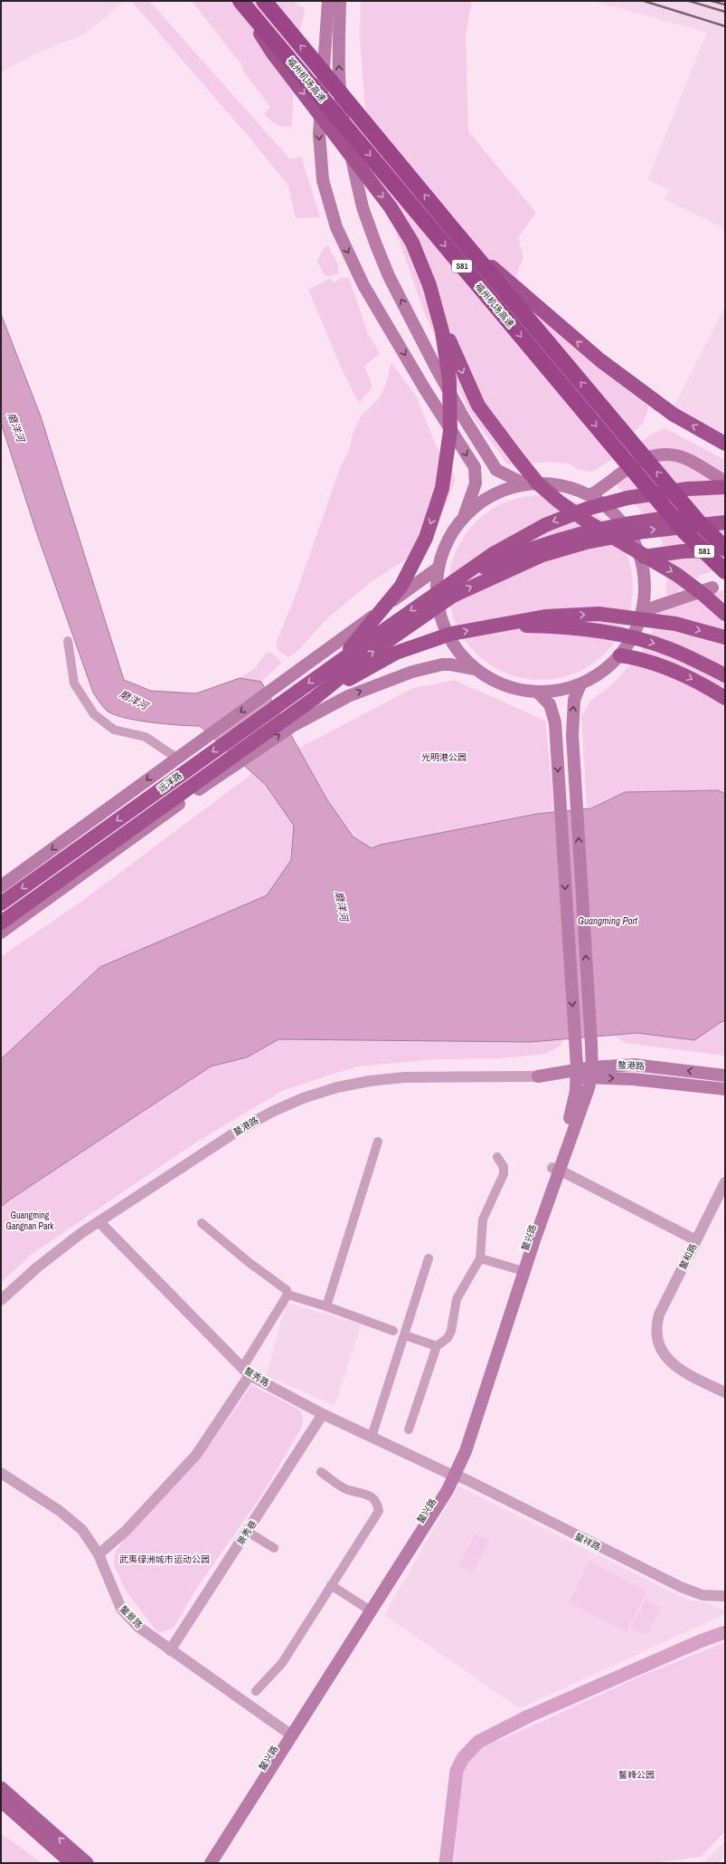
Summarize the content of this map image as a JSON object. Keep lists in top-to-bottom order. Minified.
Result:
{"streets":{"highway":["福州机场高速","S81","远洋路"],"main road":["鳌港路","鳌兴路"],"street":["鳌和路","鳌秀路","景秀巷","鳌祥路","鳌景路"]},"crossings":[["鳌港路","鳌秀路"],["鳌兴路","鳌和路"],["鳌兴路","鳌秀路"],["鳌兴路","鳌祥路"],["鳌兴路","鳌景路"],["鳌秀路","景秀巷"],["鳌秀路","鳌祥路"],["景秀巷","鳌景路"]],"water":["磨洋河","Guangming Port"],"parks":["光明港公园","Guangming Gangnan Park","武夷绿洲城市运动公园","鳌峰公园"]}
